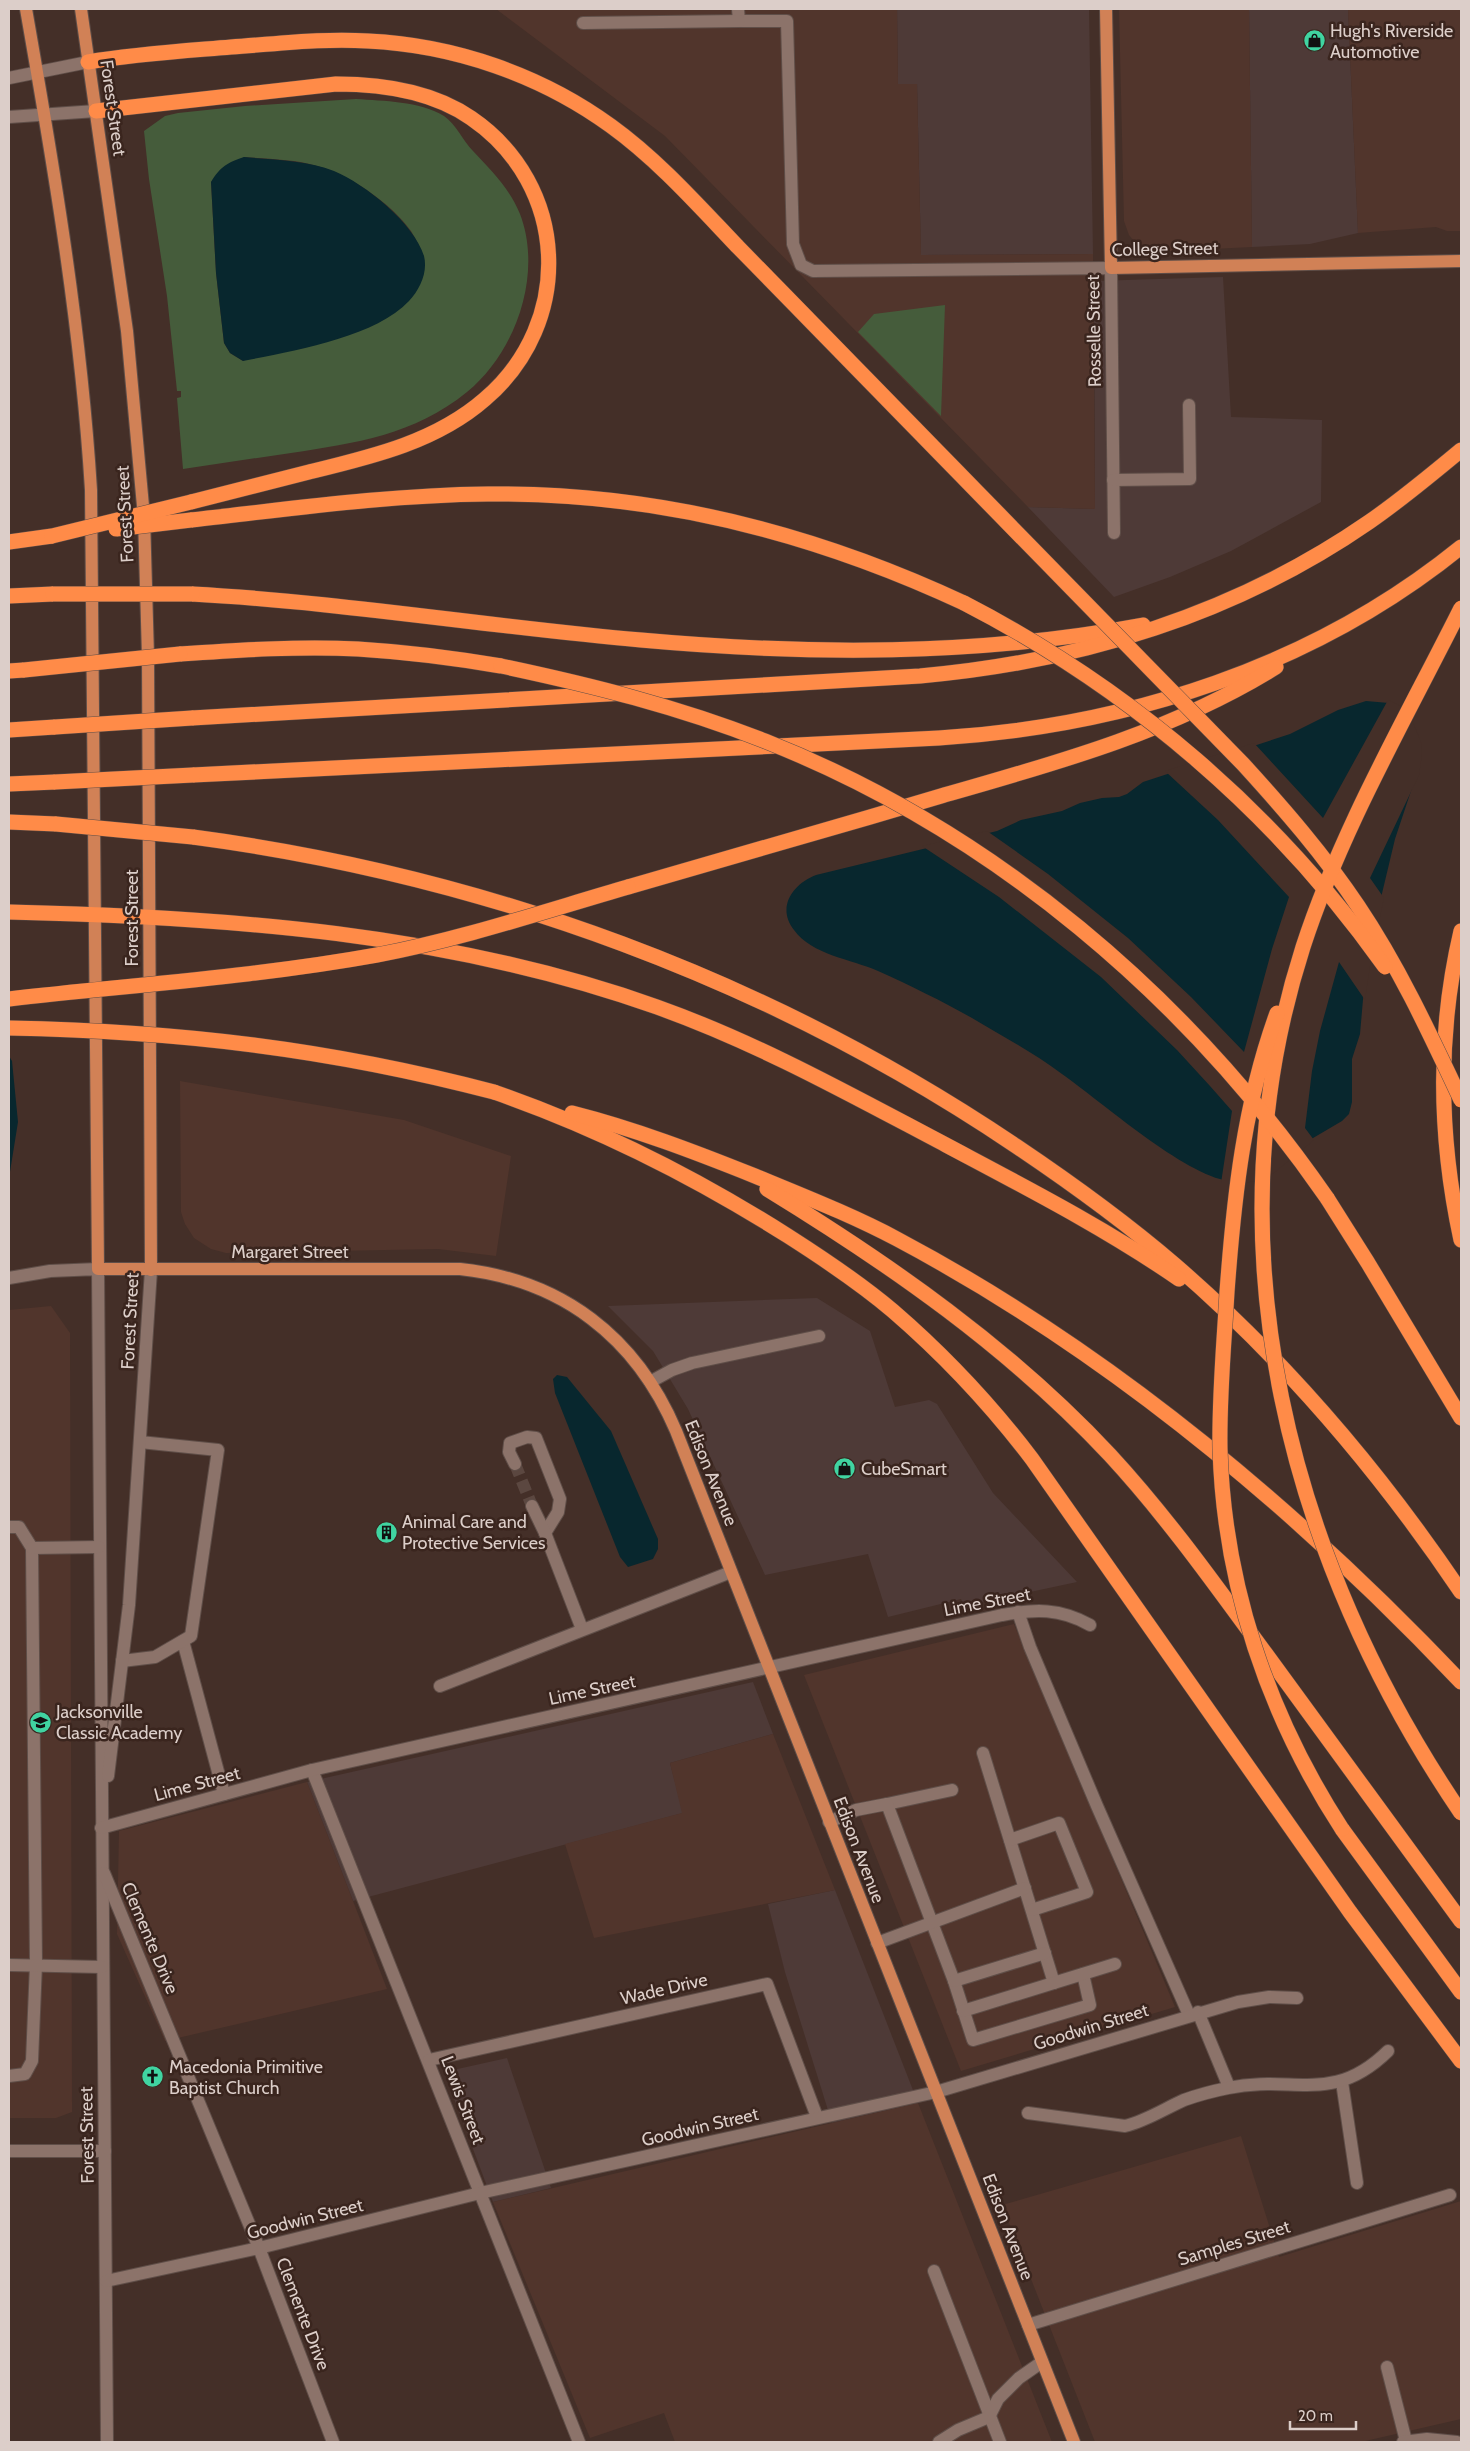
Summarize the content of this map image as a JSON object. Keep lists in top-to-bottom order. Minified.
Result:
{"streets":{"main road":["Forest Street","College Street","Rosselle Street","Margaret Street","Edison Avenue"],"street":["Lime Street","Clemente Drive","Wade Drive","Goodwin Street","Lewis Street","Samples Street"]},"crossings":[["Forest Street","Margaret Street"],["Forest Street","Lime Street"],["Forest Street","Clemente Drive"],["Forest Street","Goodwin Street"],["College Street","Rosselle Street"],["Margaret Street","Edison Avenue"],["Edison Avenue","Lime Street"],["Edison Avenue","Goodwin Street"],["Edison Avenue","Samples Street"],["Lime Street","Lewis Street"],["Clemente Drive","Goodwin Street"],["Wade Drive","Goodwin Street"],["Wade Drive","Lewis Street"],["Goodwin Street","Lewis Street"]],"places":{"shop":["Hugh's Riverside Automotive","CubeSmart"],"building":["Animal Care and Protective Services"],"school or university":["Jacksonville Classic Academy"],"church":["Macedonia Primitive Baptist Church"]},"scale_bar":"20 m"}
